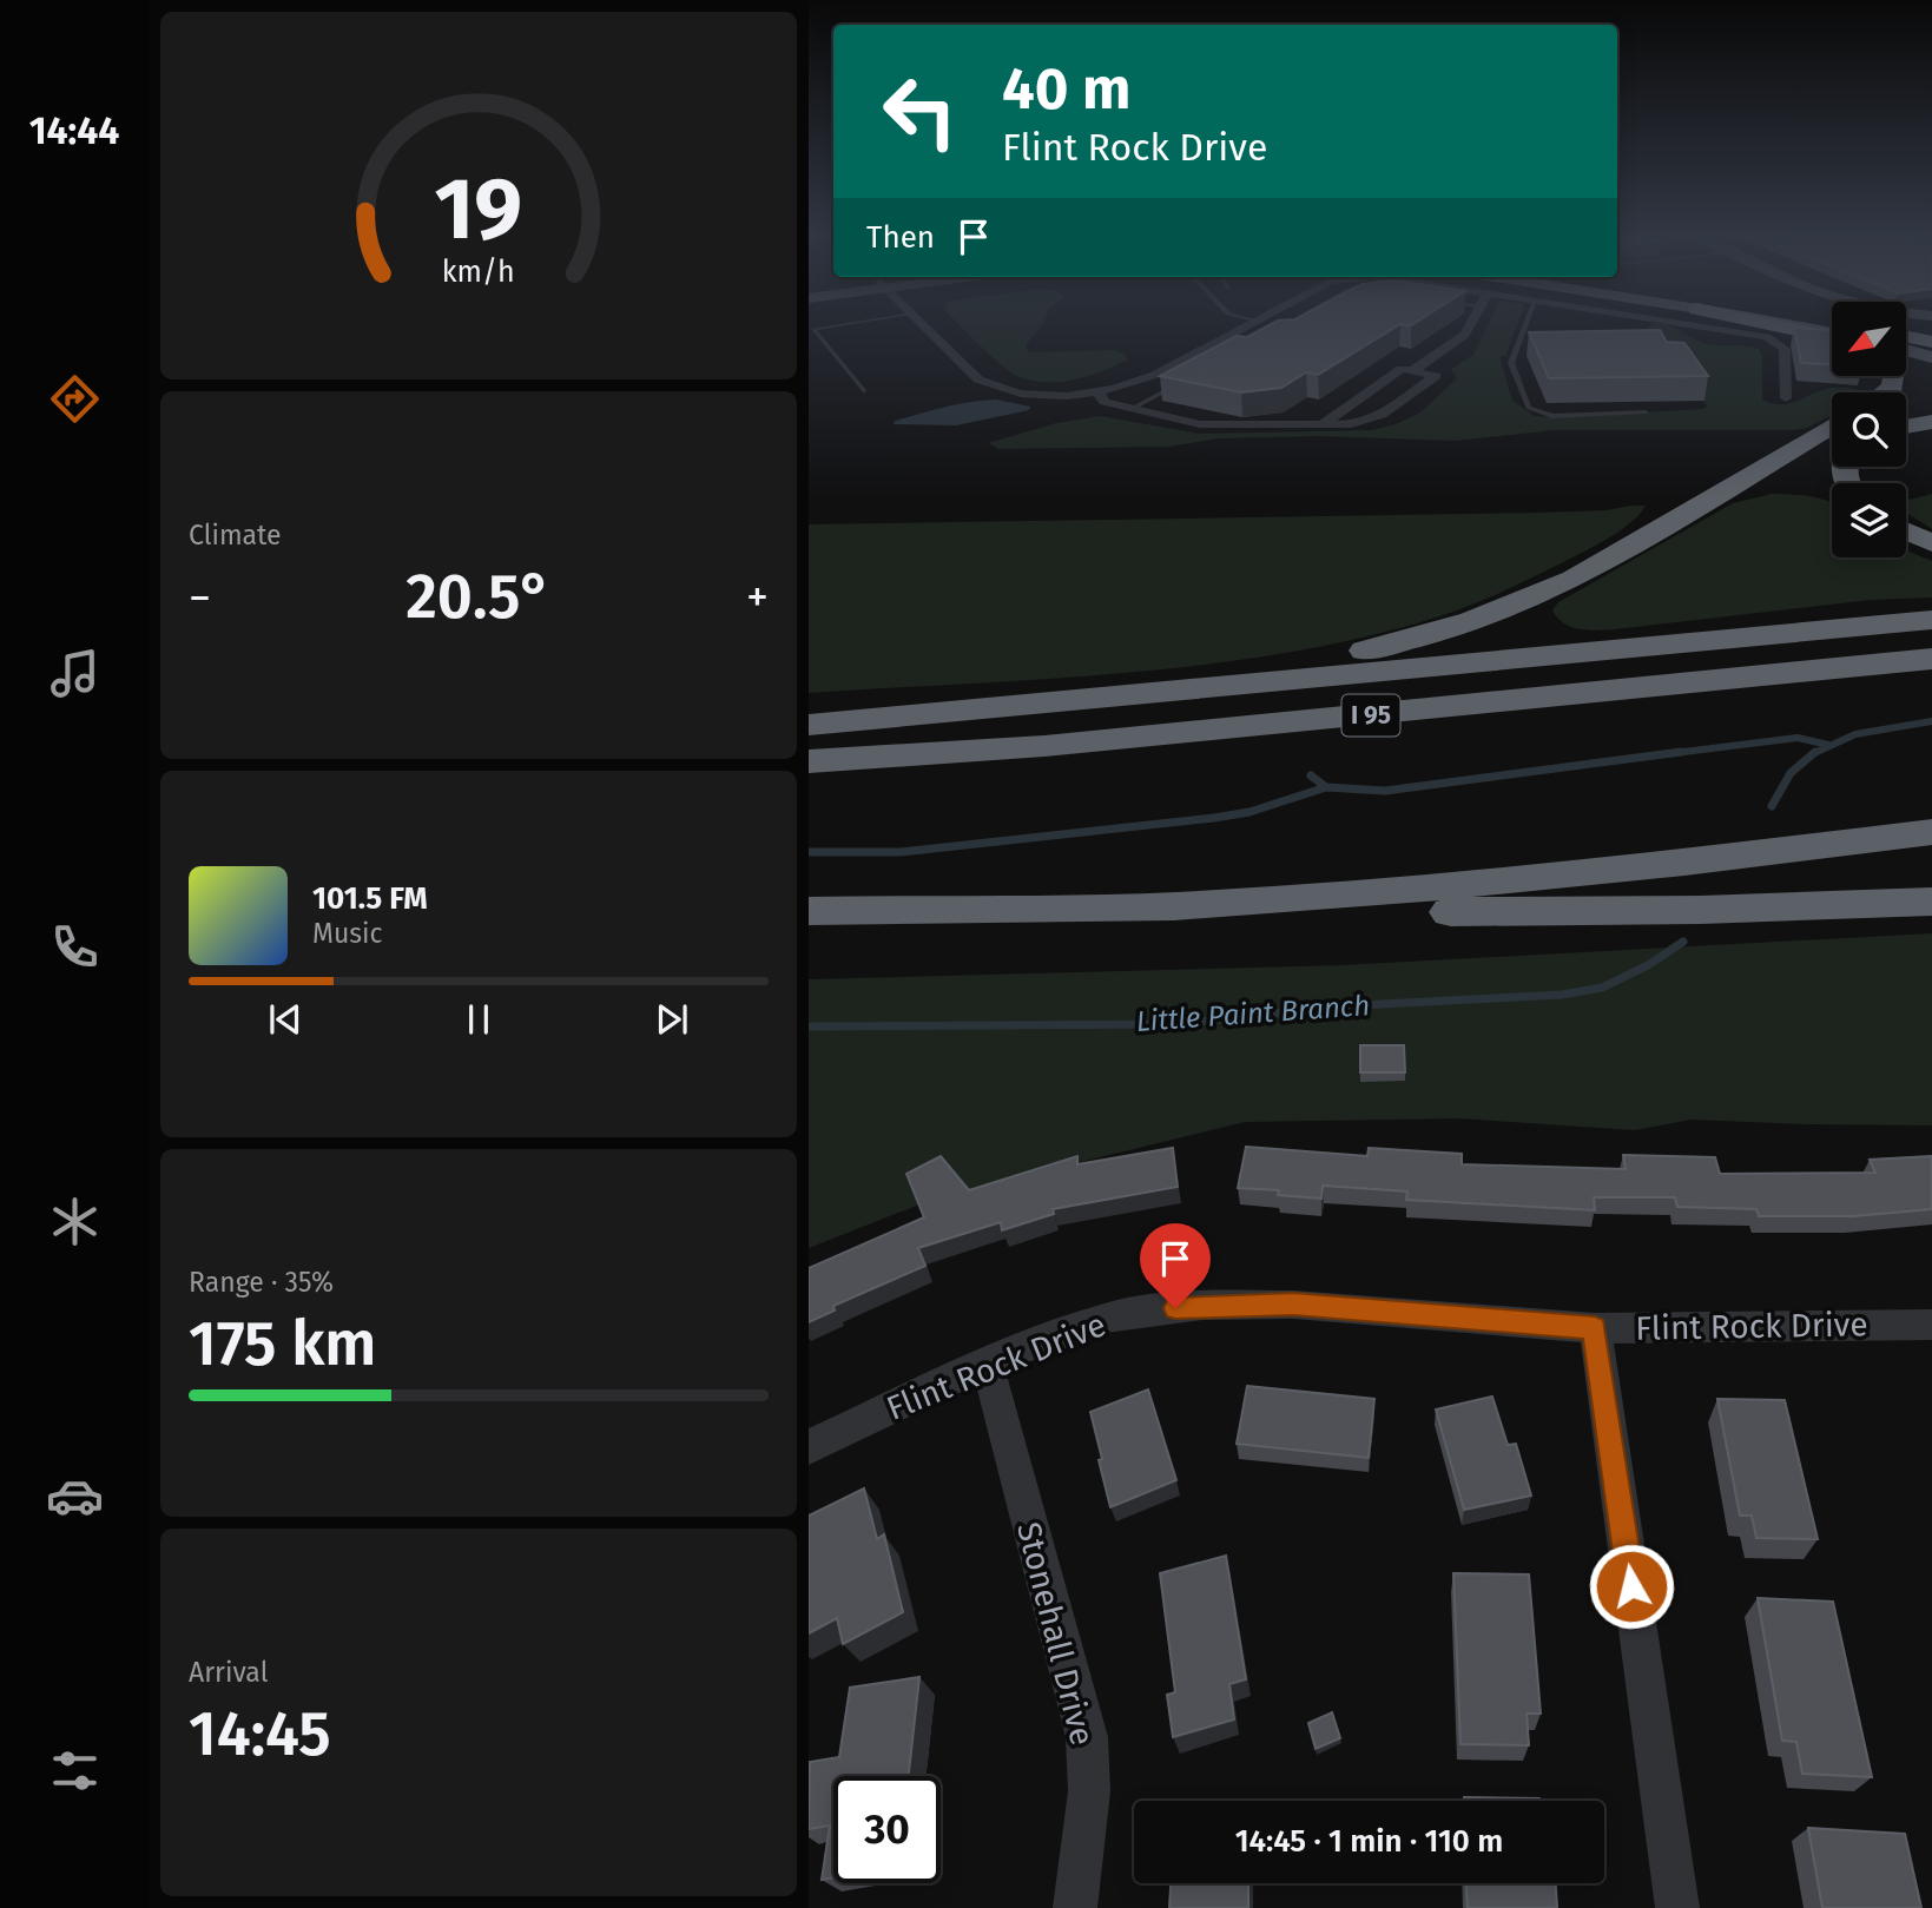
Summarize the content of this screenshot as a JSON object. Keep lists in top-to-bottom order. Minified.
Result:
{"streets":{"highway":["I 95"],"street":["Flint Rock Drive","Stonehall Drive"]},"crossings":[["Flint Rock Drive","Stonehall Drive"]],"water":["Little Paint Branch"],"north":"bottom left","page":{"tabs":"14:44","turn":["40 m","Flint Rock Drive"],"then":"Then","tile":["Climate",["Range · 35%","175 km"],["Arrival","14:45"]],"heat":["−","20.5°","+"],"song":["101.5 FM","Music"],"limit":"30","trip":"14:45 · 1 min · 110 m","gauge":["19","km/h"]}}
